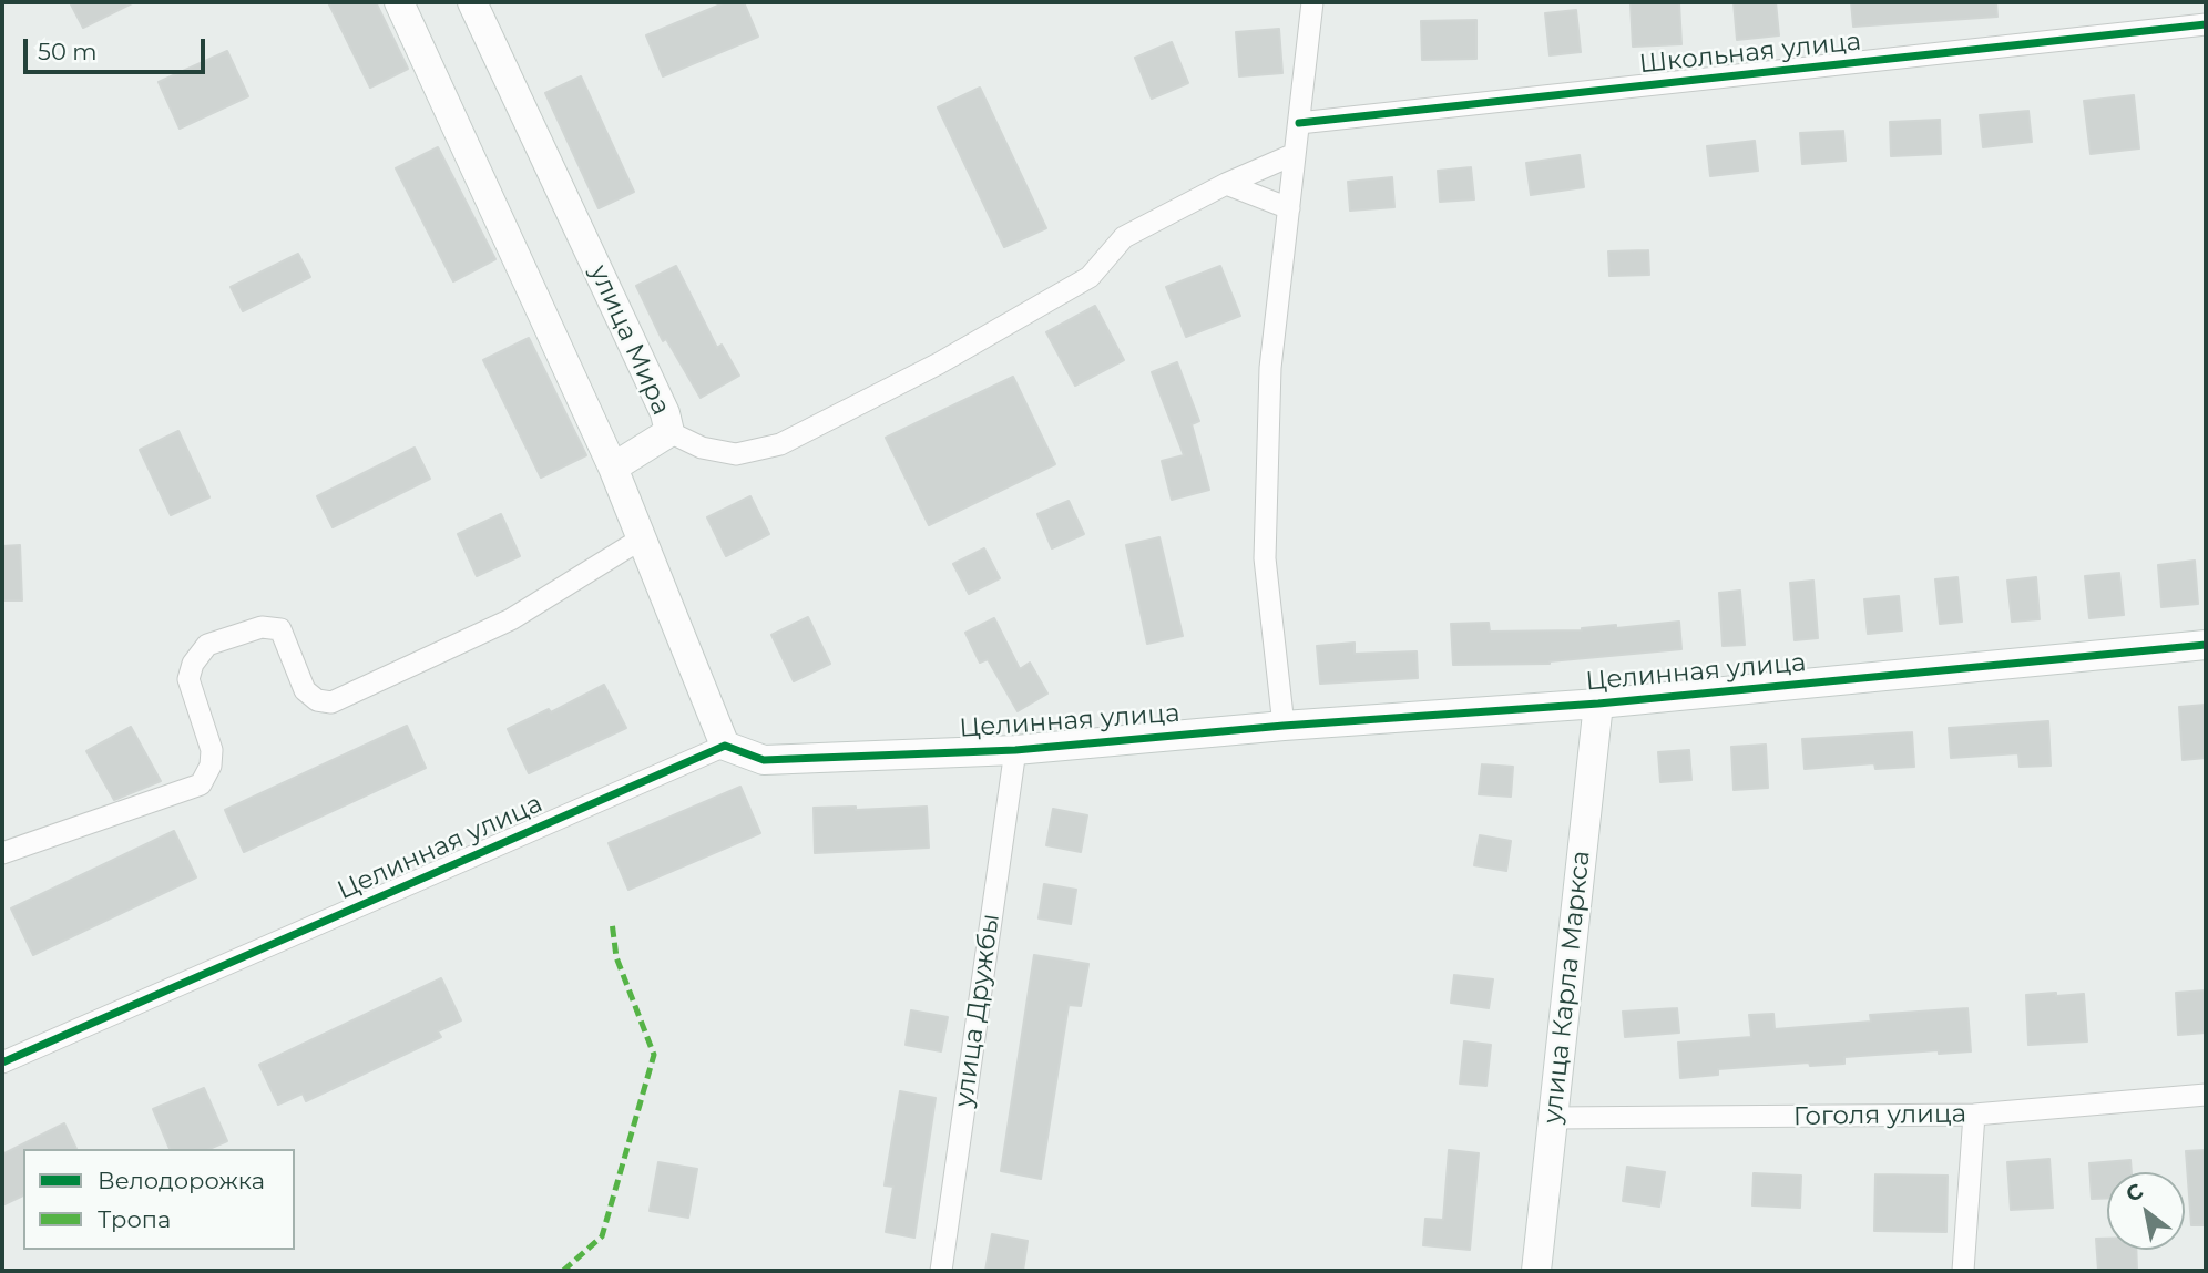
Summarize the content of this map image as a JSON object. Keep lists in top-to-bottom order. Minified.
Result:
{"streets":{"street":["Школьная улица","улица Мира","Целинная улица","улица Карла Маркса","улица Дружбы","Гоголя улица"]},"crossings":[["Целинная улица","улица Карла Маркса"],["Целинная улица","улица Дружбы"],["улица Карла Маркса","Гоголя улица"]],"legend":["Велодорожка","Тропа"],"scale_bar":"50 m","north":"top left"}
